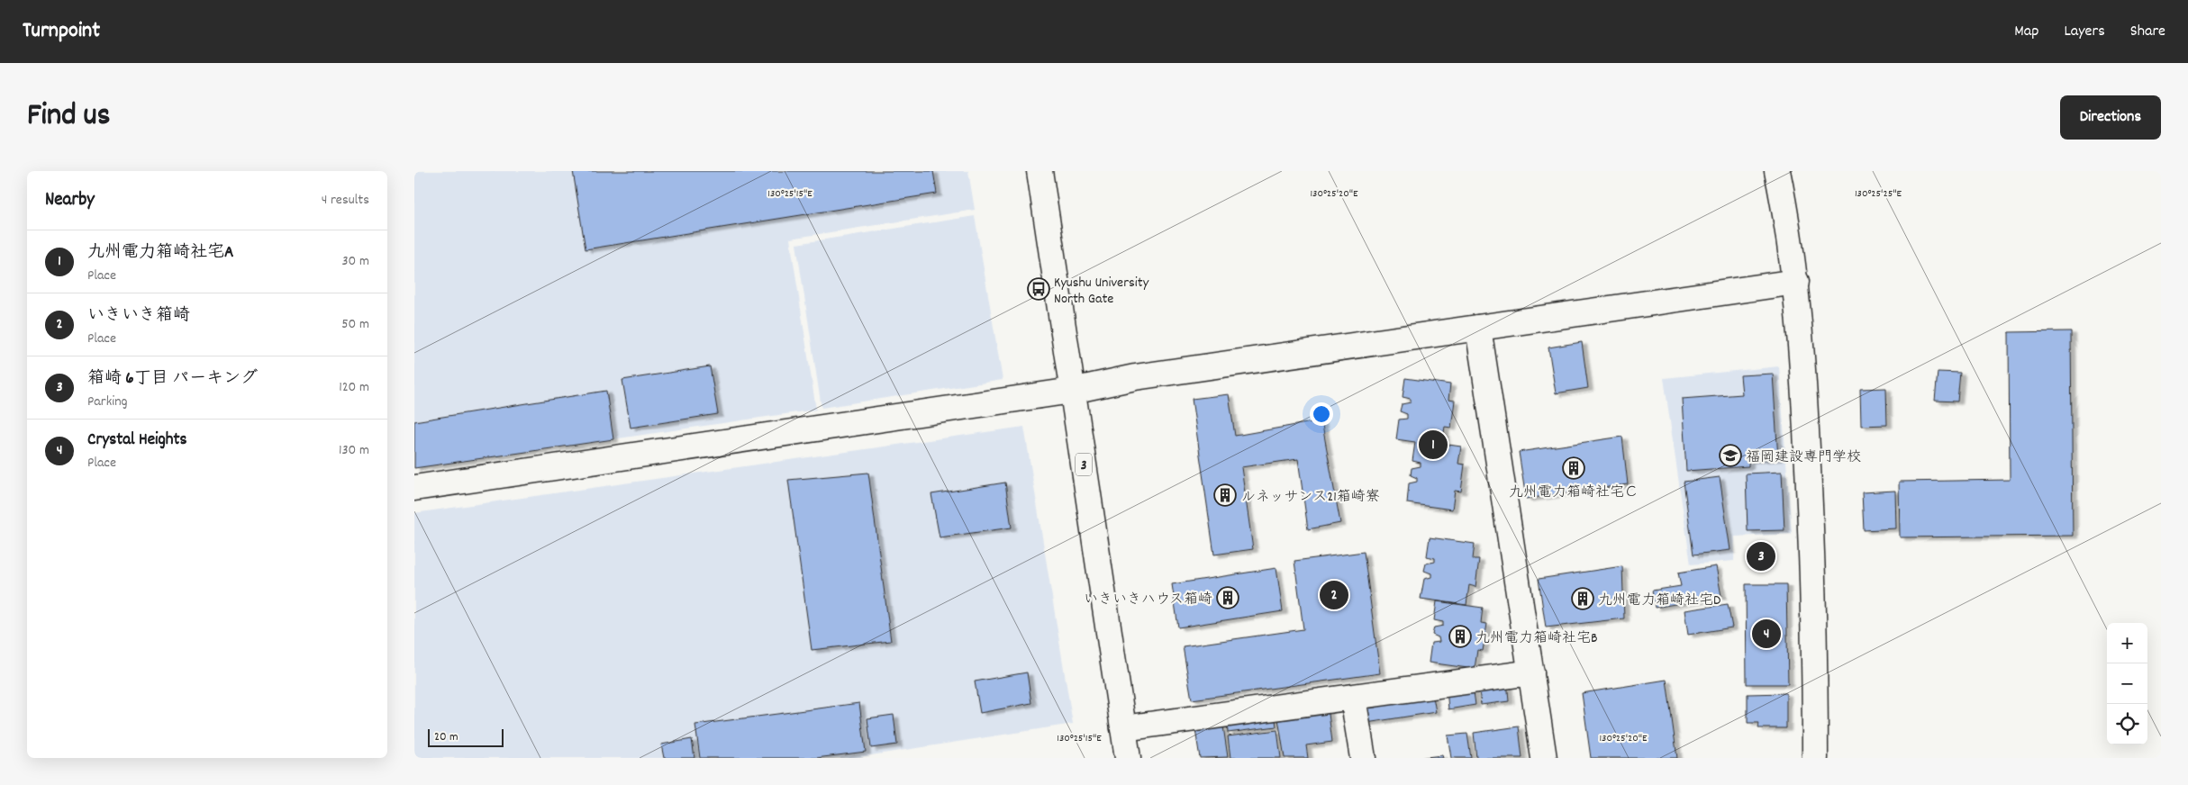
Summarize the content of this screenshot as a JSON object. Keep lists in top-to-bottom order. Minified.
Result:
{"streets":{"main road":["3"]},"places":{"bus stop":["Kyushu University North Gate"],"school or university":["福岡建設専門学校"],"building":["九州電力箱崎社宅Ｃ","ルネッサンス21箱崎寮","いきいきハウス箱崎","九州電力箱崎社宅D","九州電力箱崎社宅B"]},"scale_bar":"20 m","page":{"header":"Turnpoint","nav":["Map","Layers","Share"],"title":"Find us","buttons":"Directions","heading":["Nearby","4 results"],"list":[{"mark":"1","name":"九州電力箱崎社宅A","note":"Place","value":"30 m"},{"mark":"2","name":"いきいき箱崎","note":"Place","value":"50 m"},{"mark":"3","name":"箱崎 6丁目 パーキング","note":"Parking","value":"120 m"},{"mark":"4","name":"Crystal Heights","note":"Place","value":"130 m"}],"pins":["1","3","2","4"],"map_buttons":["+","−"],"scale":"20 m"},"coordinates":["130°25'15\"E","130°25'20\"E","130°25'25\"E"]}
